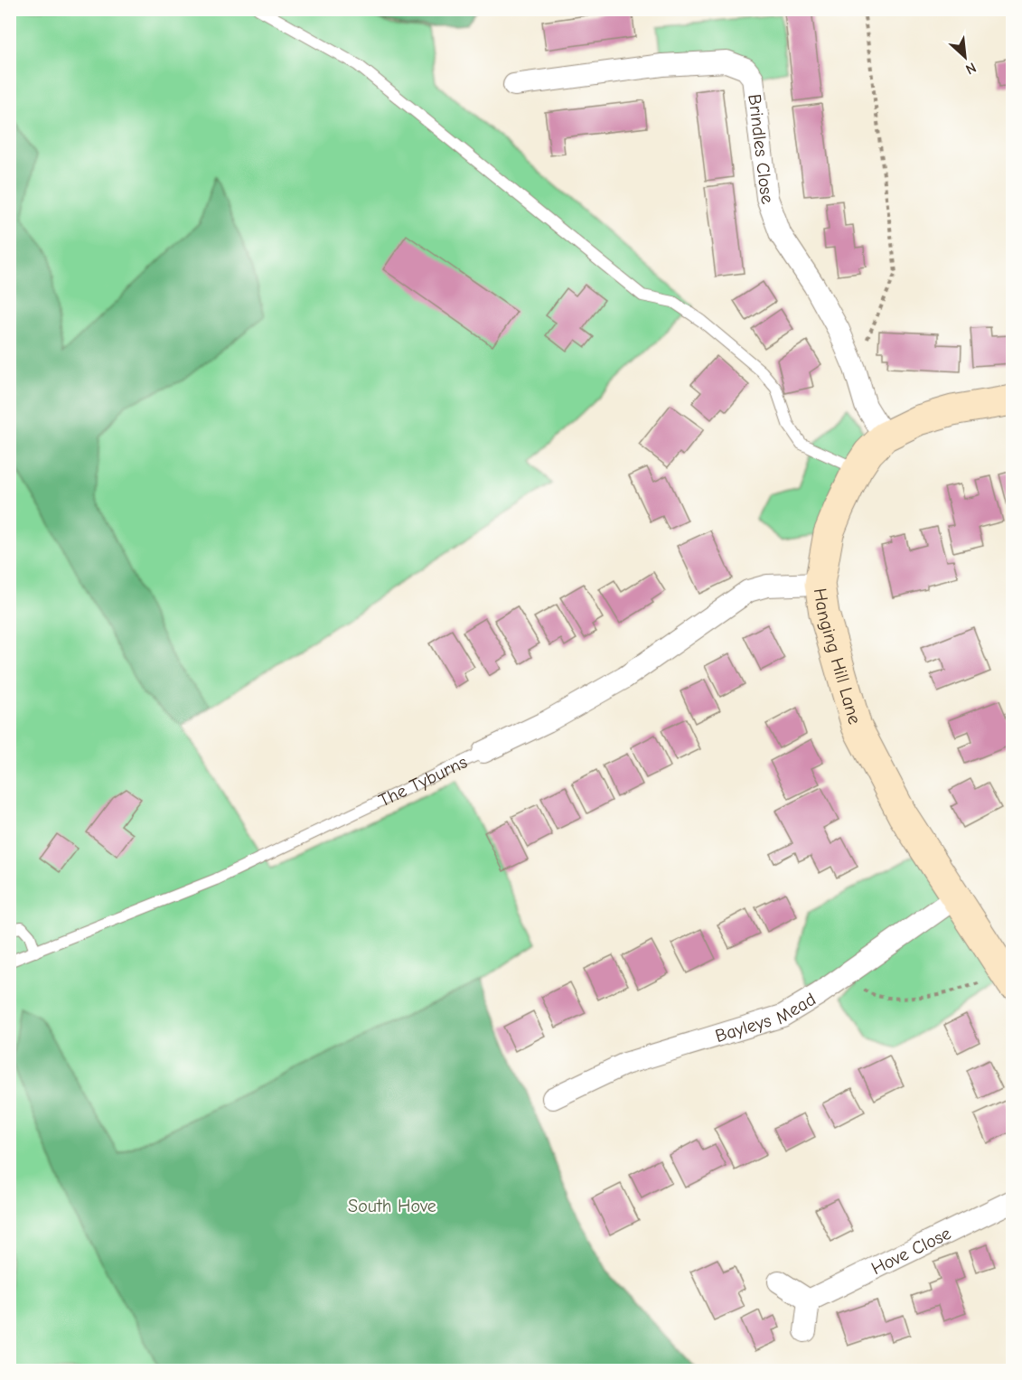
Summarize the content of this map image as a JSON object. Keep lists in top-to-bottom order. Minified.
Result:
{"streets":{"street":["Brindles Close","Hanging Hill Lane","The Tyburns","Bayleys Mead","Hove Close"]},"crossings":[["Brindles Close","Hanging Hill Lane"],["Hanging Hill Lane","The Tyburns"],["Hanging Hill Lane","Bayleys Mead"]],"parks":["South Hove"],"north":"bottom right"}
